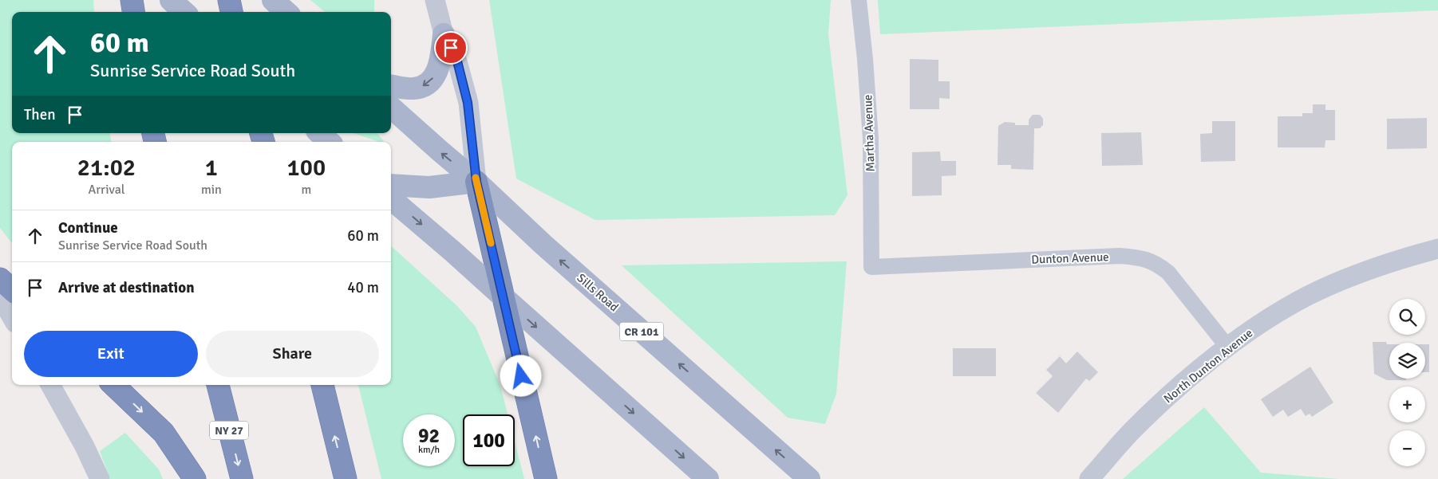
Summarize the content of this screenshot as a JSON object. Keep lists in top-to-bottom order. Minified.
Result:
{"streets":{"highway":["NY 27"],"main road":["Sills Road","CR 101"],"street":["Martha Avenue","Dunton Avenue","North Dunton Avenue"]},"crossings":[["Martha Avenue","Dunton Avenue"],["Dunton Avenue","North Dunton Avenue"]],"page":{"turn":["60 m","Sunrise Service Road South"],"then":"Then","eta":["21:02","Arrival","1","min","100","m"],"list":[{"name":"Continue","note":"Sunrise Service Road South","value":"60 m"},{"name":"Arrive at destination","value":"40 m"}],"map_buttons":["+","−"],"buttons":["Exit","Share"],"speed":"92 km/h","limit":"100"}}
